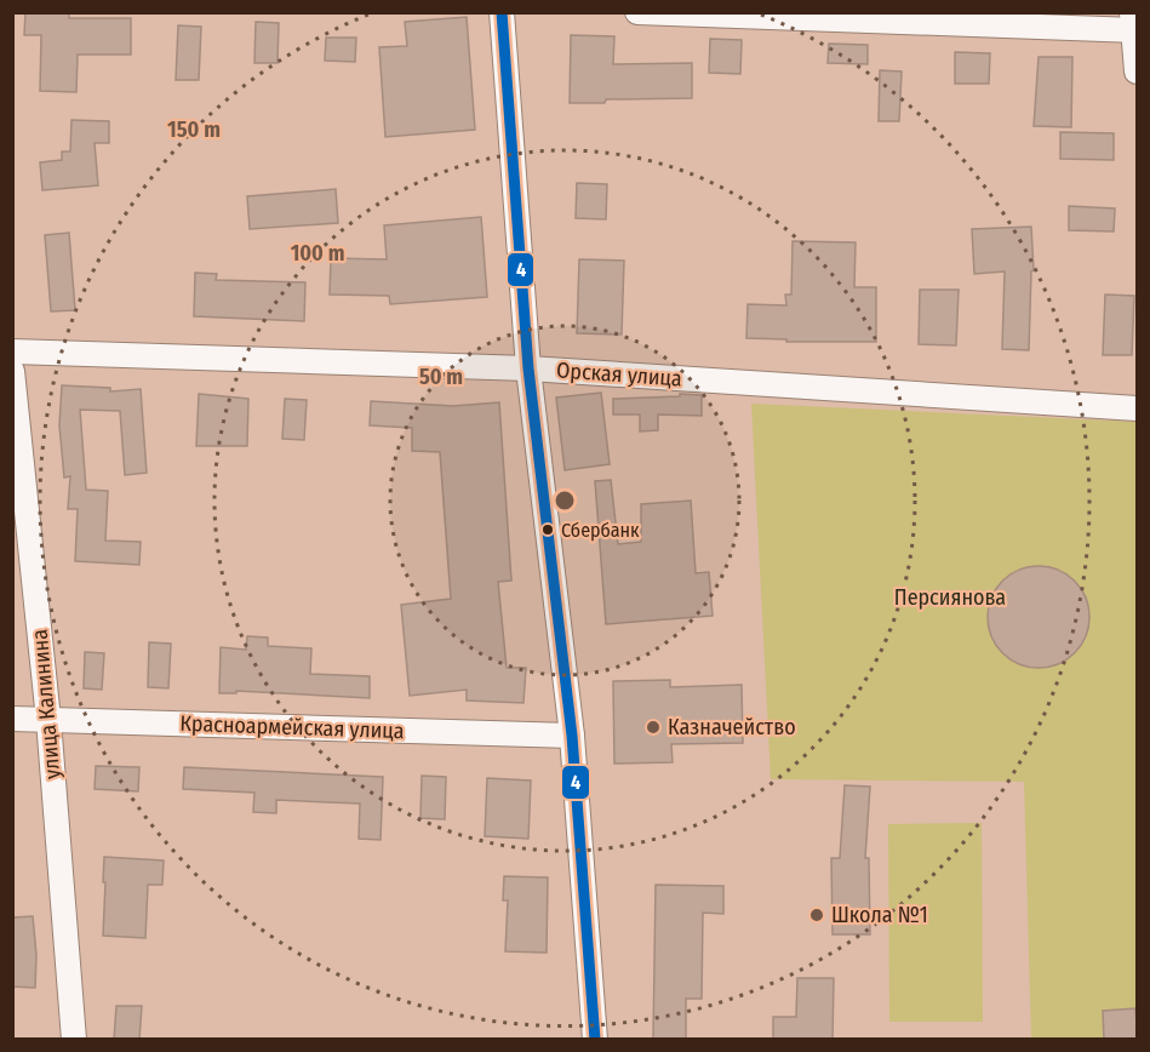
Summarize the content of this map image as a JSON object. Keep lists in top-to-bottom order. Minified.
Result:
{"streets":{"street":["Орская улица","улица Калинина","Красноармейская улица"]},"crossings":[["улица Калинина","Красноармейская улица"]],"parks":["Персиянова"],"places":["Сбербанк","Казначейство","Школа №1"],"lines":["transit line 4"],"rings":["150 m","100 m","50 m"]}
